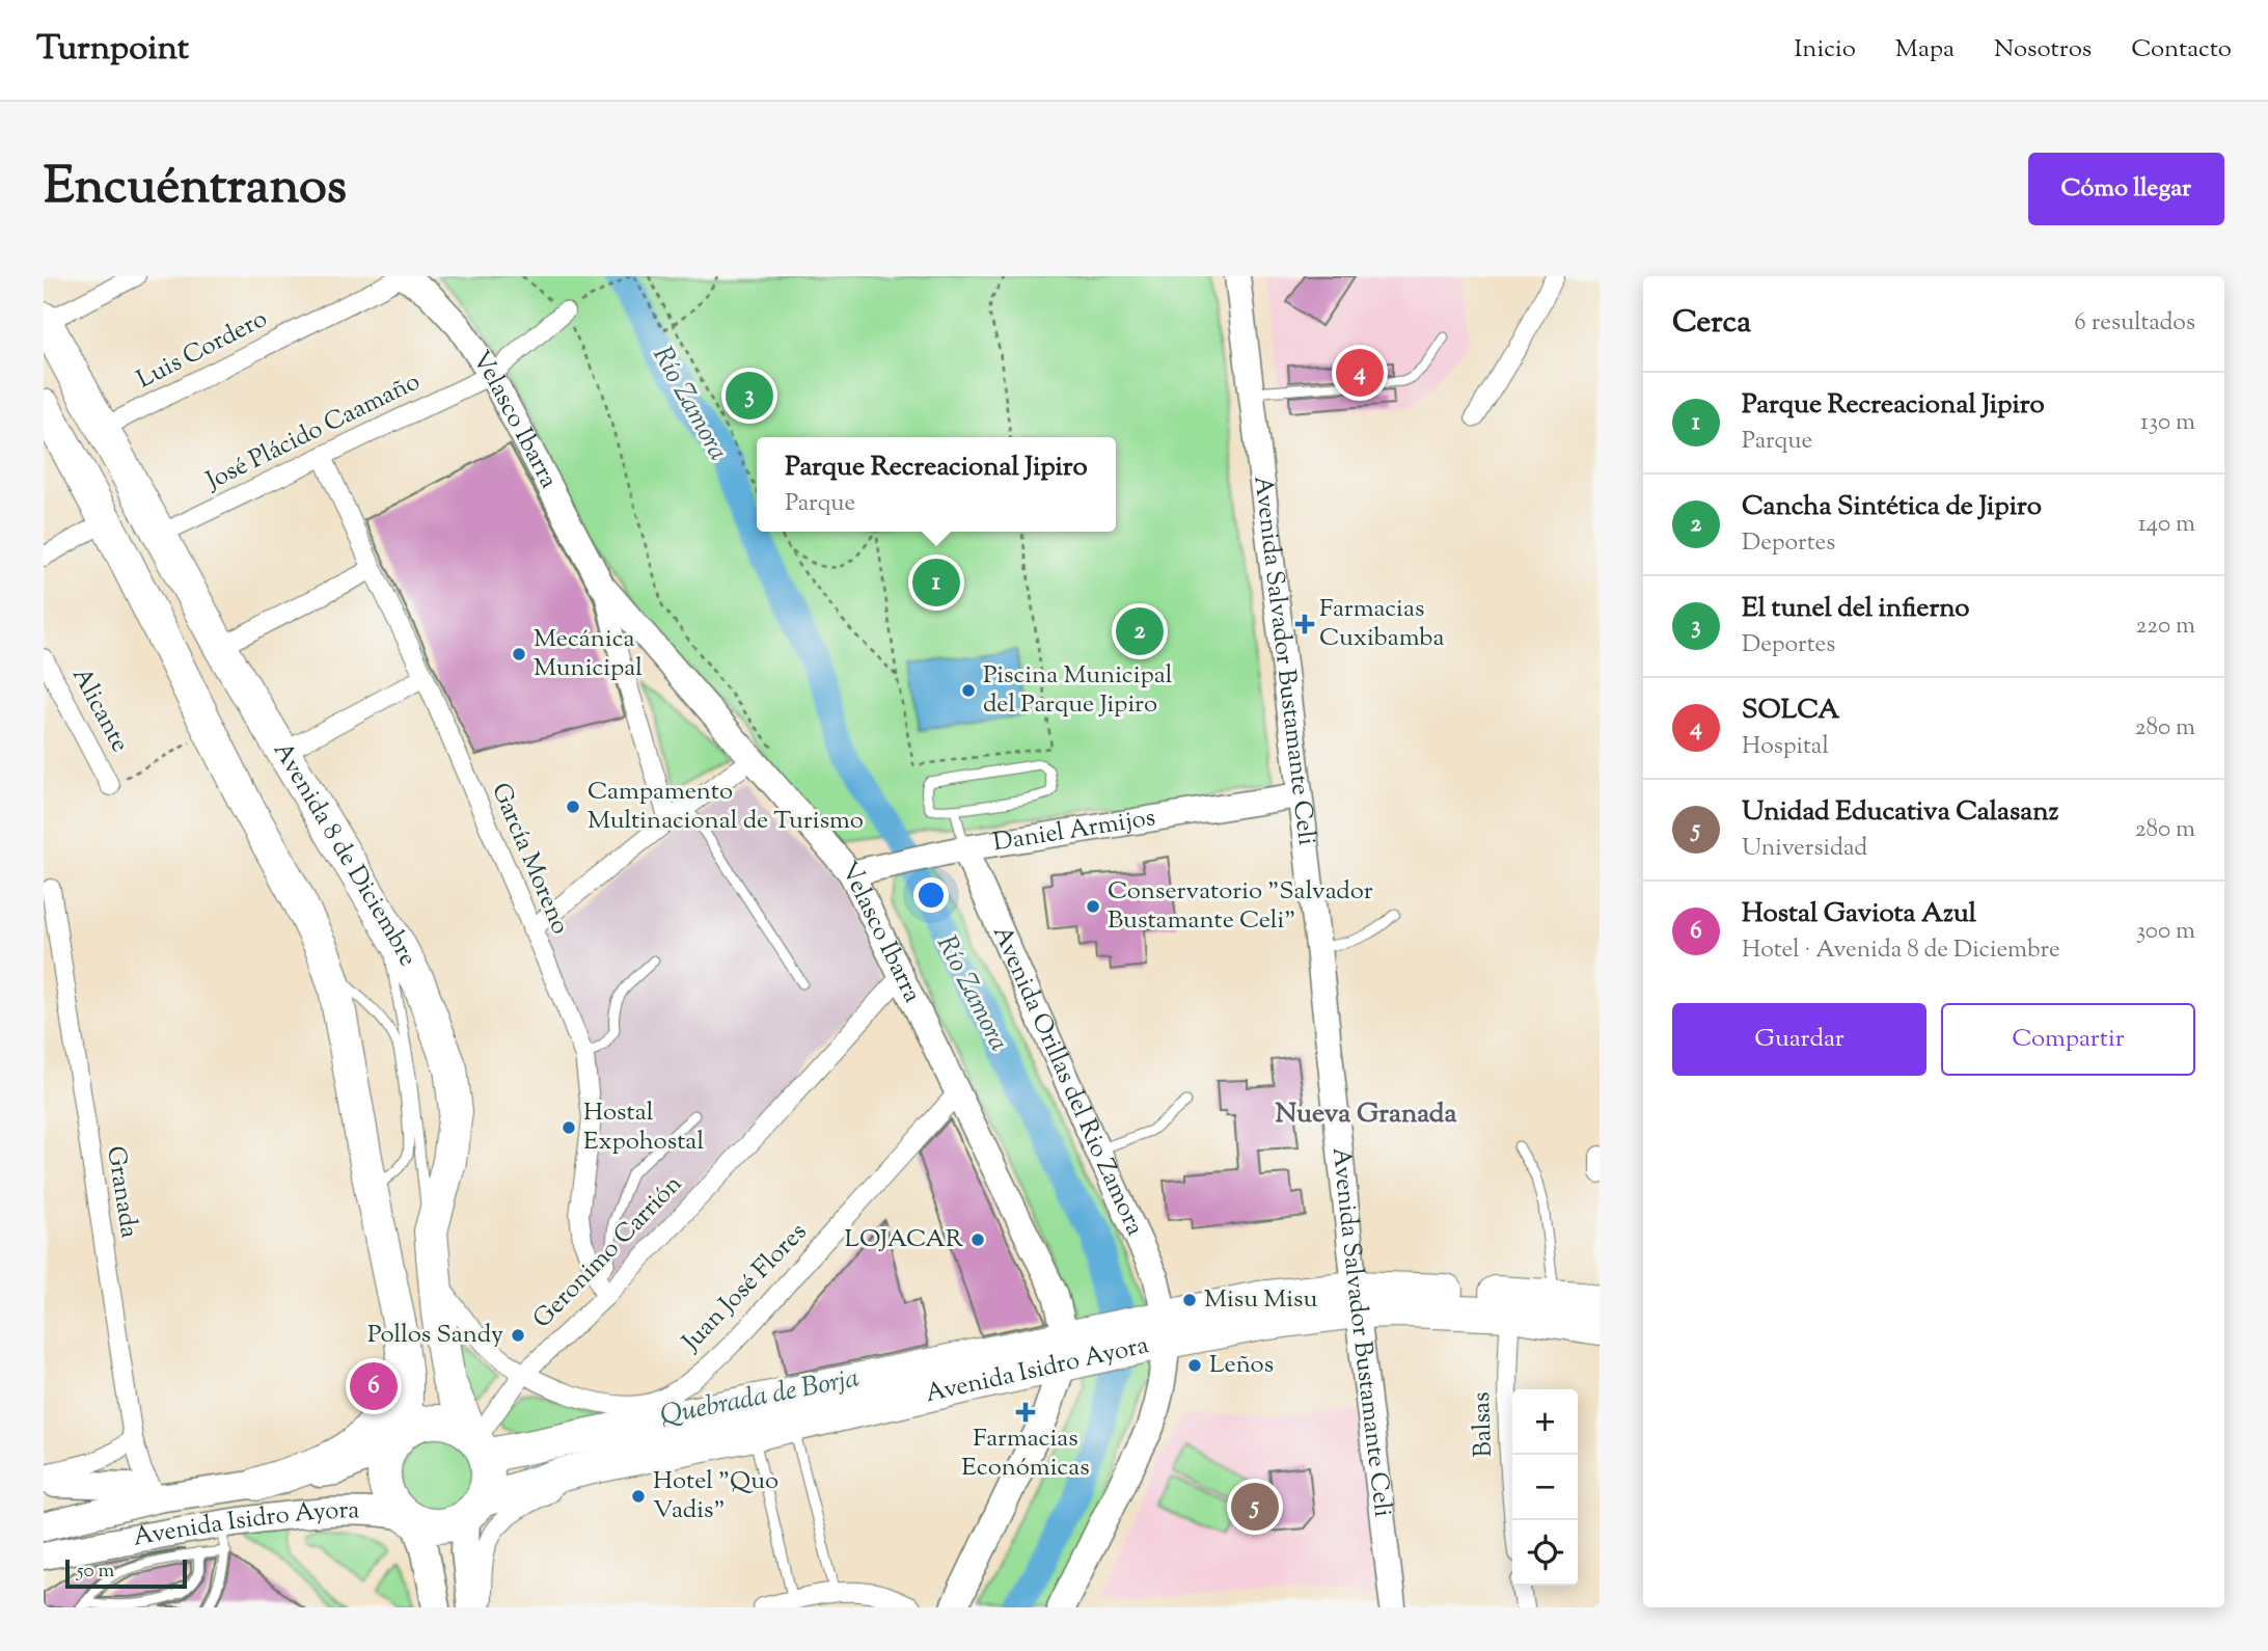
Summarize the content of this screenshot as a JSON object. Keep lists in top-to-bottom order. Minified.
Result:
{"streets":{"highway":["Avenida 8 de Diciembre","Avenida Isidro Ayora"],"main road":["Velasco Ibarra","Avenida Salvador Bustamante Celi","Daniel Armijos","Avenida Orillas del Rio Zamora"],"street":["Luis Cordero","José Plácido Caamaño","Alicante","García Moreno","Granada","Geronimo Carrión","Juan José Flores","Balsas"]},"crossings":[["Luis Cordero","Velasco Ibarra"],["Luis Cordero","Avenida 8 de Diciembre"],["Velasco Ibarra","José Plácido Caamaño"],["Velasco Ibarra","Daniel Armijos"],["Velasco Ibarra","Geronimo Carrión"],["Velasco Ibarra","Juan José Flores"],["Velasco Ibarra","Avenida Isidro Ayora"],["José Plácido Caamaño","Avenida 8 de Diciembre"],["José Plácido Caamaño","García Moreno"],["Avenida Salvador Bustamante Celi","Daniel Armijos"],["Avenida Salvador Bustamante Celi","Avenida Isidro Ayora"],["Daniel Armijos","Avenida Orillas del Rio Zamora"],["Avenida 8 de Diciembre","Geronimo Carrión"],["Avenida 8 de Diciembre","Juan José Flores"],["Avenida 8 de Diciembre","Avenida Isidro Ayora"],["García Moreno","Geronimo Carrión"],["Avenida Orillas del Rio Zamora","Avenida Isidro Ayora"],["Granada","Avenida Isidro Ayora"],["Geronimo Carrión","Juan José Flores"],["Geronimo Carrión","Avenida Isidro Ayora"],["Avenida Isidro Ayora","Balsas"]],"districts":["Nueva Granada"],"water":["Río Zamora","Quebrada de Borja"],"places":{"health":["Farmacias Cuxibamba","Farmacias Económicas"],"other":["Mecánica Municipal","Piscina Municipal del Parque Jipiro","Campamento Multinacional de Turismo","Conservatorio \"Salvador Bustamante Celi\"","Hostal Expohostal","LOJACAR","Misu Misu","Pollos Sandy","Leños","Hotel \"Quo Vadis\""]},"scale_bar":"50 m","page":{"header":"Turnpoint","nav":["Inicio","Mapa","Nosotros","Contacto"],"title":"Encuéntranos","buttons":["Cómo llegar",["Guardar","Compartir"]],"heading":["Cerca","6 resultados"],"pins":["4","3","1","2","6","5"],"list":[{"mark":"1","name":"Parque Recreacional Jipiro","note":"Parque","value":"130 m"},{"mark":"2","name":"Cancha Sintética de Jipiro","note":"Deportes","value":"140 m"},{"mark":"3","name":"El tunel del infierno","note":"Deportes","value":"220 m"},{"mark":"4","name":"SOLCA","note":"Hospital","value":"280 m"},{"mark":"5","name":"Unidad Educativa Calasanz","note":"Universidad","value":"280 m"},{"mark":"6","name":"Hostal Gaviota Azul","note":"Hotel · Avenida 8 de Diciembre","value":"300 m"}],"popup":["Parque Recreacional Jipiro","Parque"],"map_buttons":["+","−"],"scale":"50 m"}}
